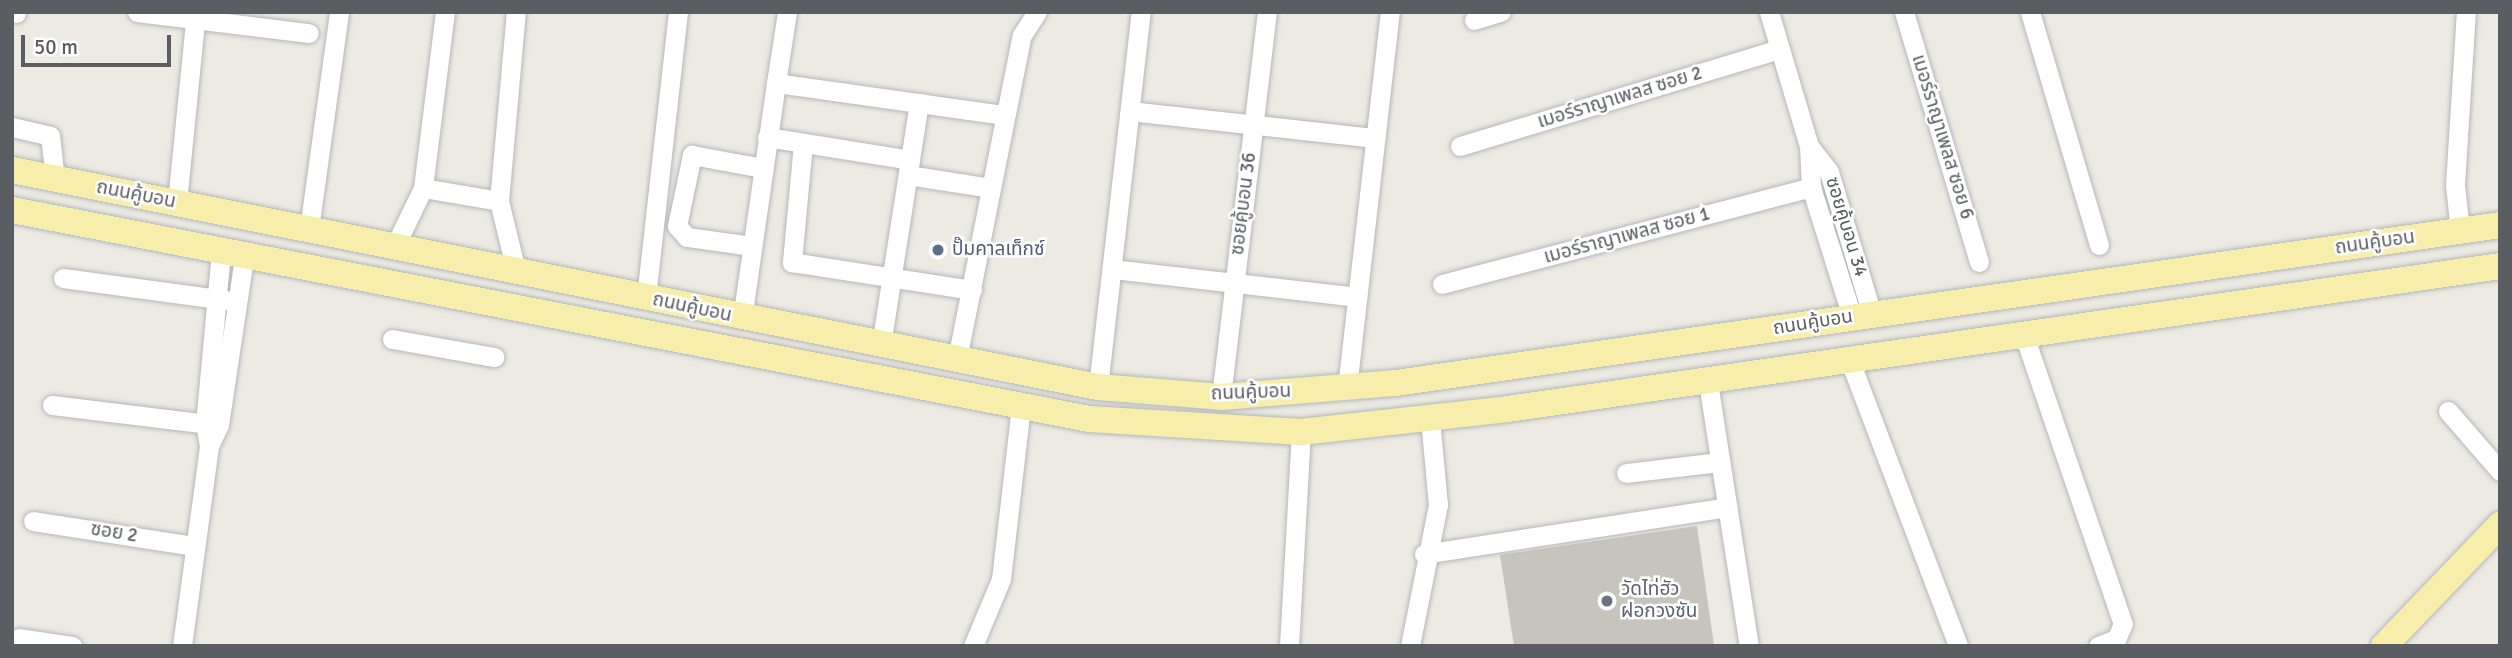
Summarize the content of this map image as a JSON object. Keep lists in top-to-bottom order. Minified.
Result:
{"streets":{"main road":["ถนนคู้บอน"],"street":["เมอร์ราญาเพลส ซอย 2","เมอร์ราญาเพลส ซอย 6","ซอยคู้บอน 36","ซอยคู้บอน 34","เมอร์ราญาเพลส ซอย 1","ซอย 2"]},"crossings":[["เมอร์ราญาเพลส ซอย 2","ซอยคู้บอน 34"],["ถนนคู้บอน","ซอยคู้บอน 36"],["ถนนคู้บอน","ซอยคู้บอน 34"],["ซอยคู้บอน 34","เมอร์ราญาเพลส ซอย 1"]],"places":["ปั๊มคาลเท็กซ์","วัดไท่ฮัว ฝอกวงซัน"],"scale_bar":"50 m"}
